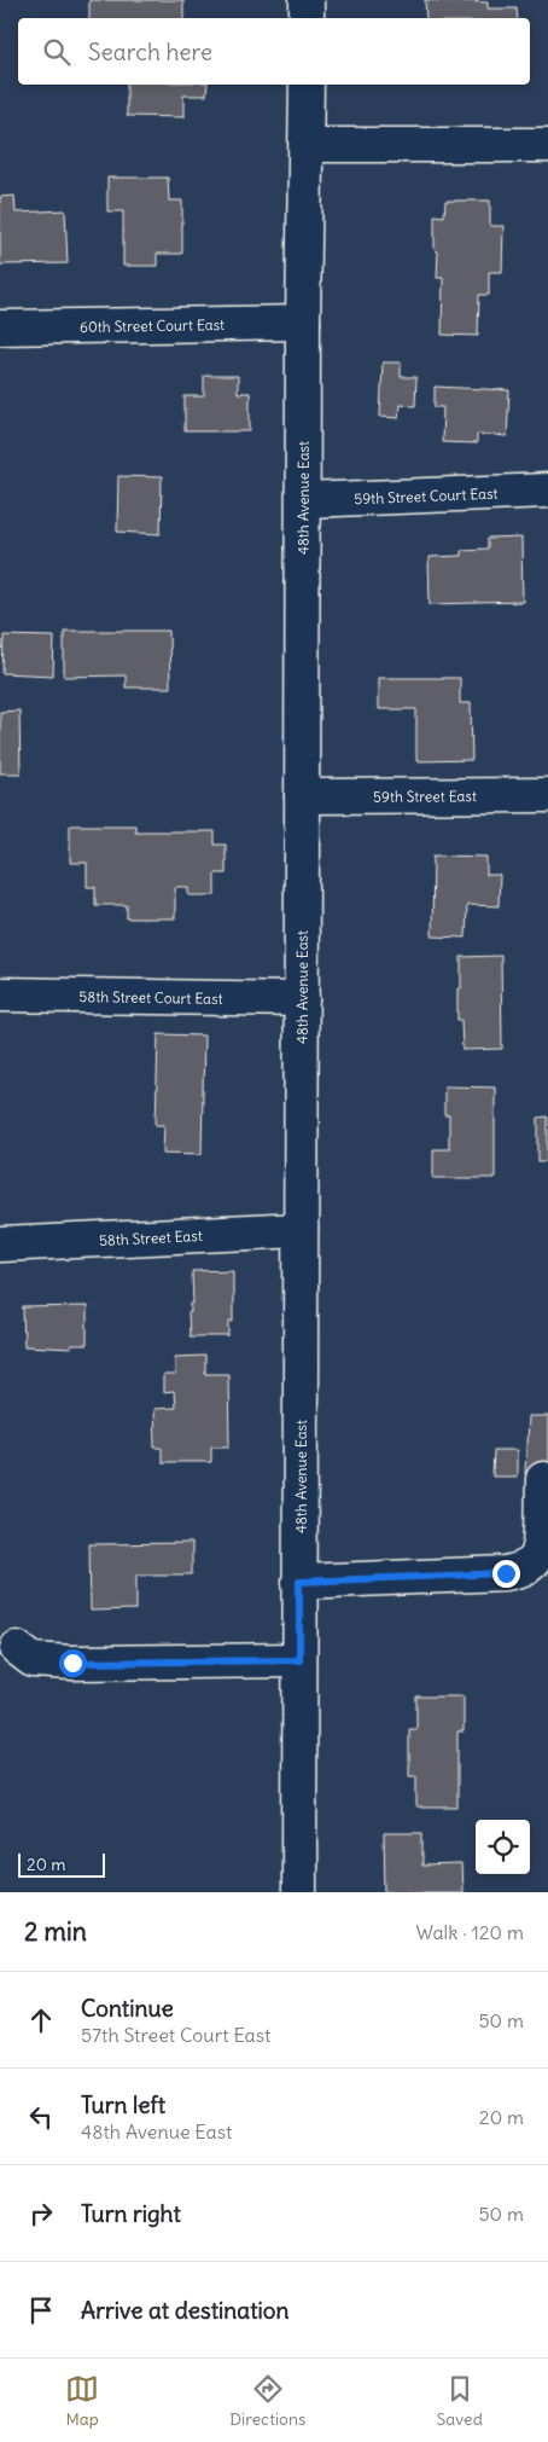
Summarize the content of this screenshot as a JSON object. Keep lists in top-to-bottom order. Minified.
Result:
{"streets":{"street":["60th Street Court East","59th Street Court East","48th Avenue East","59th Street East","58th Street Court East","58th Street East"]},"crossings":[["60th Street Court East","48th Avenue East"],["59th Street Court East","48th Avenue East"],["48th Avenue East","59th Street East"],["48th Avenue East","58th Street Court East"],["48th Avenue East","58th Street East"]],"scale_bar":"20 m","page":{"search":"Search here","scale":"20 m","heading":["2 min","Walk · 120 m"],"list":[["Continue","57th Street Court East","50 m"],["Turn left","48th Avenue East","20 m"],["Turn right","50 m"],"Arrive at destination"],"nav":["Map","Directions","Saved"]}}
